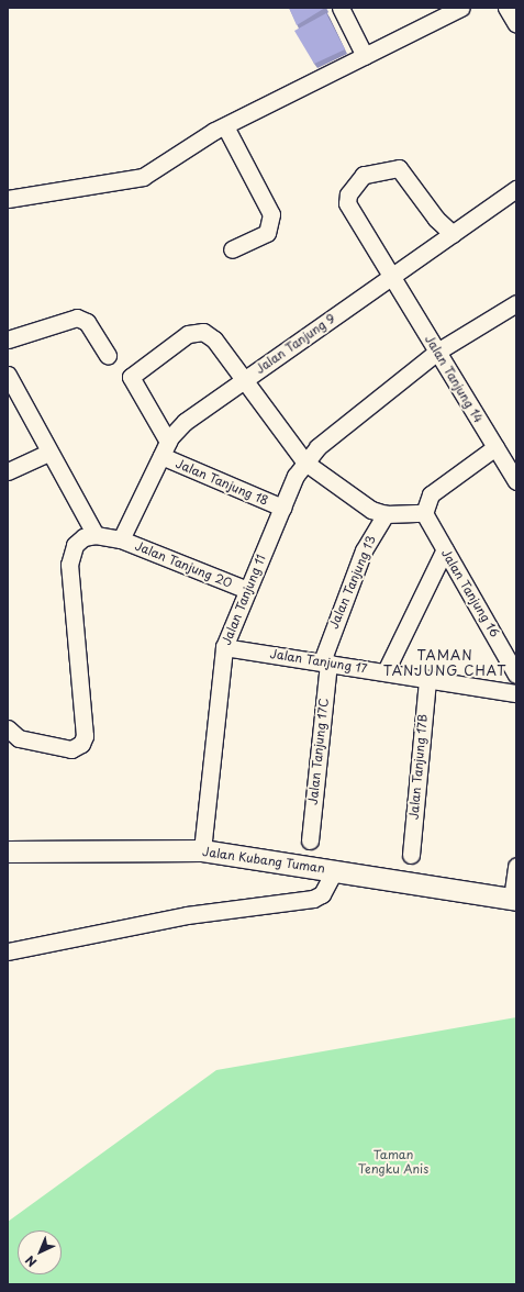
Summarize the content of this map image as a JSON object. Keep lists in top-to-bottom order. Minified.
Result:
{"streets":{"main road":["Jalan Kubang Tuman"],"street":["Jalan Tanjung 9","Jalan Tanjung 14","Jalan Tanjung 18","Jalan Tanjung 20","Jalan Tanjung 13","Jalan Tanjung 16","Jalan Tanjung 11","Jalan Tanjung 17","Jalan Tanjung 17C","Jalan Tanjung 17B"]},"crossings":[["Jalan Tanjung 9","Jalan Tanjung 14"],["Jalan Tanjung 9","Jalan Tanjung 18"],["Jalan Tanjung 9","Jalan Tanjung 20"],["Jalan Tanjung 14","Jalan Tanjung 11"],["Jalan Tanjung 18","Jalan Tanjung 11"],["Jalan Tanjung 20","Jalan Tanjung 11"],["Jalan Tanjung 13","Jalan Tanjung 17"],["Jalan Tanjung 13","Jalan Tanjung 17C"],["Jalan Tanjung 11","Jalan Tanjung 17"],["Jalan Tanjung 11","Jalan Kubang Tuman"],["Jalan Tanjung 17","Jalan Tanjung 17C"],["Jalan Tanjung 17","Jalan Tanjung 17B"]],"districts":["TAMAN TANJUNG CHAT"],"parks":["Taman Tengku Anis"],"north":"bottom left"}
